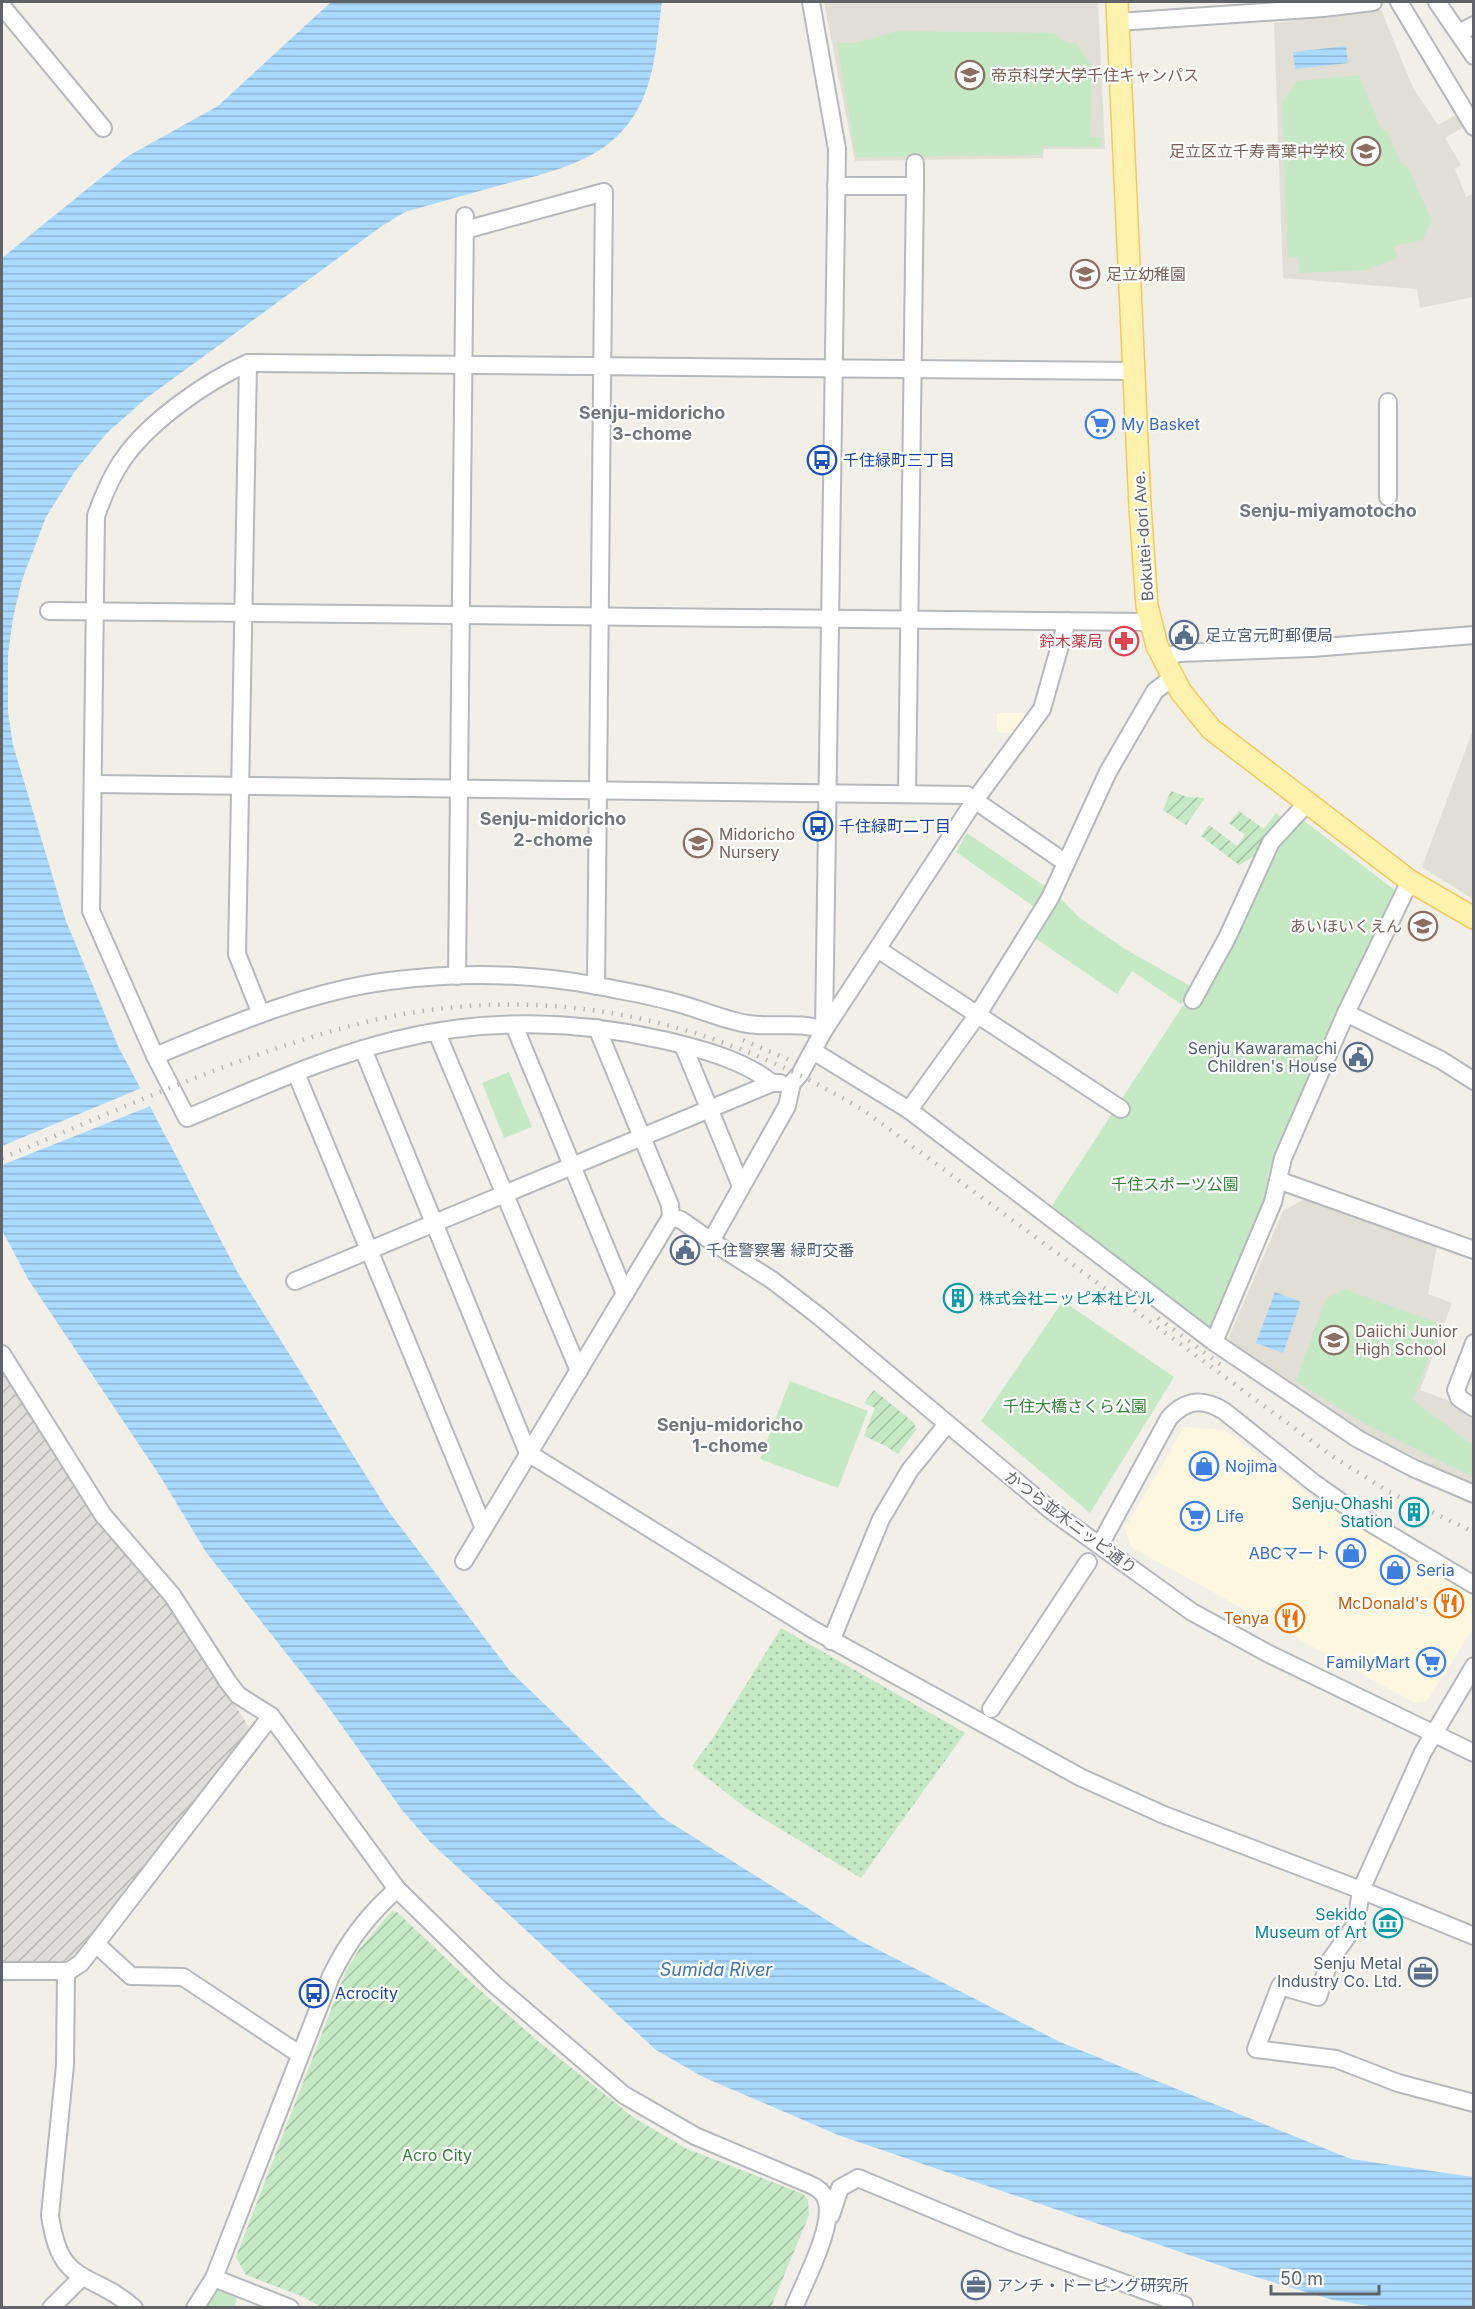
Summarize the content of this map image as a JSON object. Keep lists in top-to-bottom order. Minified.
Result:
{"streets":{"main road":["Bokutei-dori Ave."],"street":["かつら並木ニッピ通り"]},"districts":["Senju-midoricho 3-chome","Senju-miyamotocho","Senju-midoricho 2-chome","Senju-midoricho 1-chome"],"water":["Sumida River"],"parks":["千住スポーツ公園","千住大橋さくら公園","Acro City"],"places":{"school or university":["帝京科学大学千住キャンパス","足立区立千寿青葉中学校","足立幼稚園","Midoricho Nursery","あいほいくえん","Daiichi Junior High School"],"supermarket":["My Basket","Life","FamilyMart"],"bus stop":["千住緑町三丁目","千住緑町二丁目","Acrocity"],"public building":["足立宮元町郵便局","Senju Kawaramachi Children's House","千住警察署 緑町交番"],"pharmacy":["鈴木薬局"],"building":["株式会社ニッピ本社ビル","Senju-Ohashi Station"],"shop":["Nojima","ABCマート","Seria"],"restaurant":["McDonald's","Tenya"],"museum":["Sekido Museum of Art"],"office":["Senju Metal Industry Co. Ltd.","アンチ・ドーピング研究所"]},"scale_bar":"50 m"}
